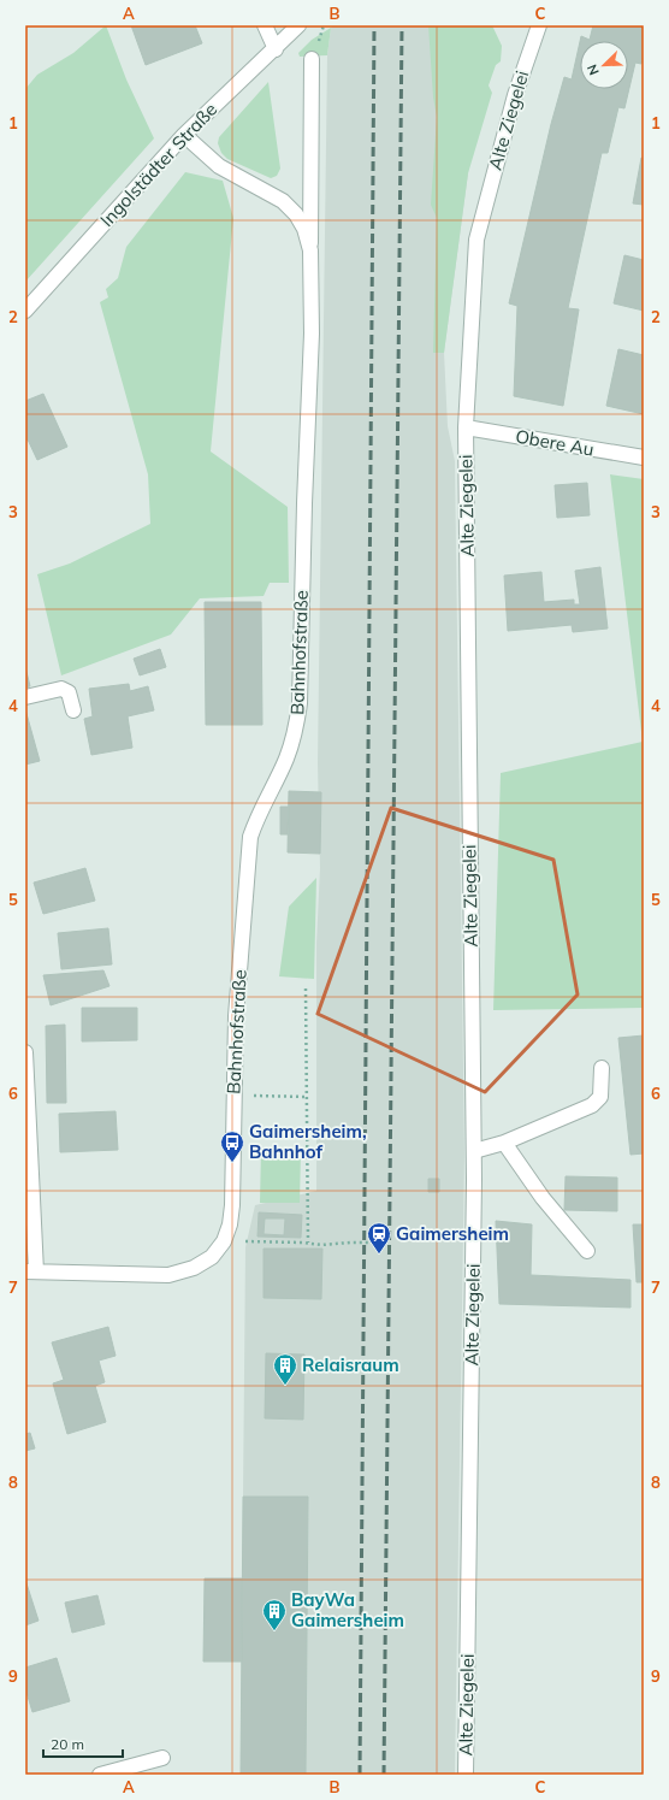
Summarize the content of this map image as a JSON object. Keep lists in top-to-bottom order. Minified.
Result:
{"streets":{"street":["Alte Ziegelei","Ingolstädter Straße","Obere Au","Bahnhofstraße"]},"crossings":[["Alte Ziegelei","Obere Au"],["Ingolstädter Straße","Bahnhofstraße"]],"places":{"bus stop":["Gaimersheim, Bahnhof"],"station":["Gaimersheim"],"building":["Relaisraum","BayWa Gaimersheim"]},"scale_bar":"20 m","north":"bottom left","grid":{"columns":["A","B","C"],"rows":["1","2","3","4","5","6","7","8","9"]}}
